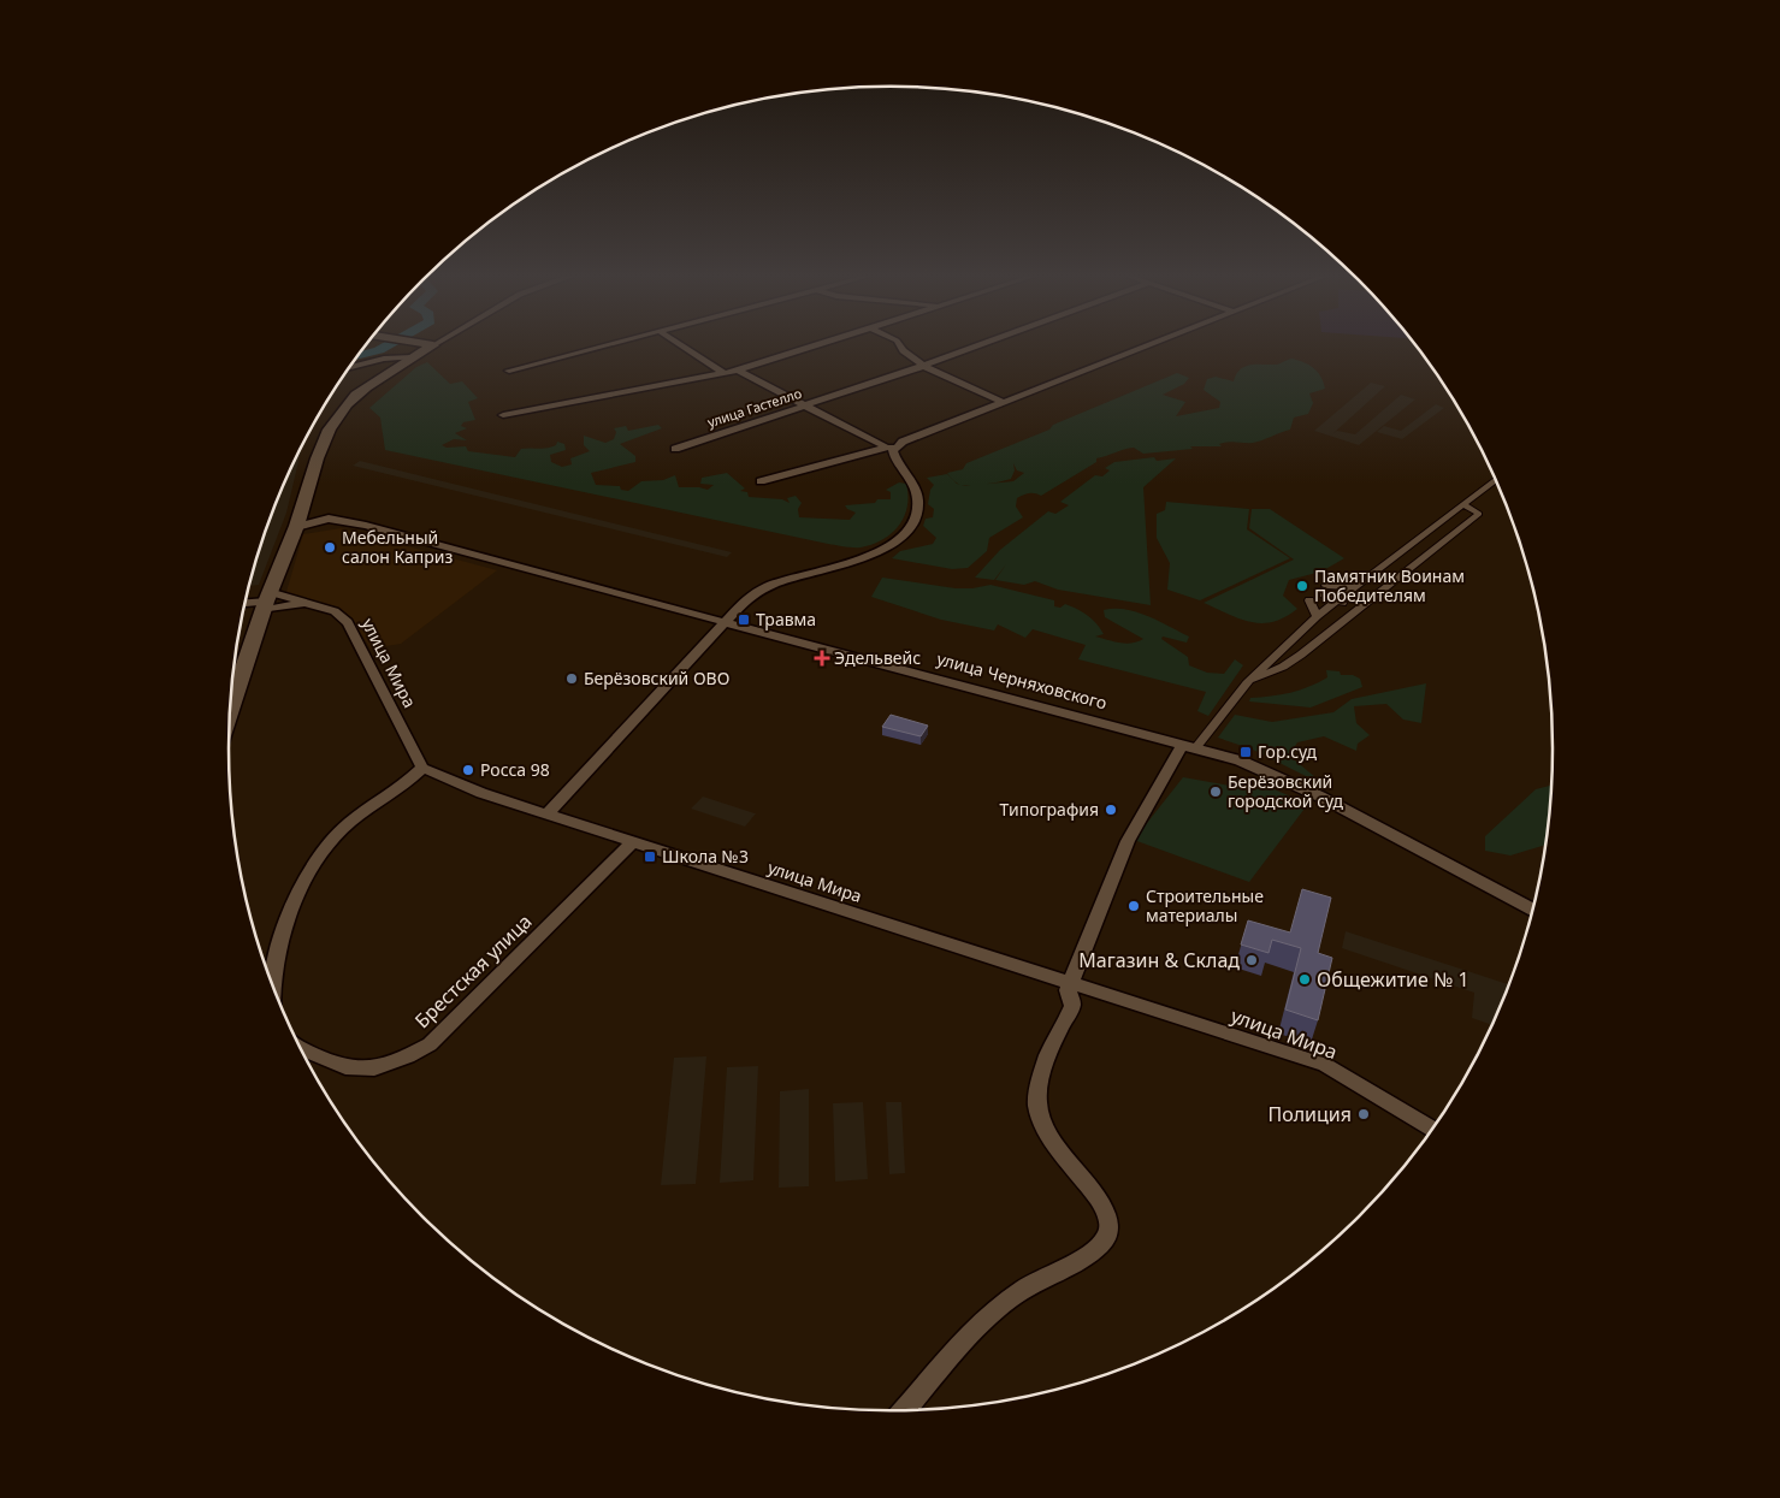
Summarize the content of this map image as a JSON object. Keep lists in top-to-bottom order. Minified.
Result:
{"streets":{"street":["улица Гастелло","улица Мира","улица Черняховского","Брестская улица"]},"crossings":[["улица Мира","Брестская улица"]],"places":{"other":["Мебельный салон Каприз","Памятник Воинам Победителям","Берёзовский ОВО","Росса 98","Берёзовский городской суд","Типография","Строительные материалы","Магазин & Склад","Общежитие № 1","Полиция"],"transit":["Травма","Гор.суд","Школа №3"],"health":["Эдельвейс"]}}
